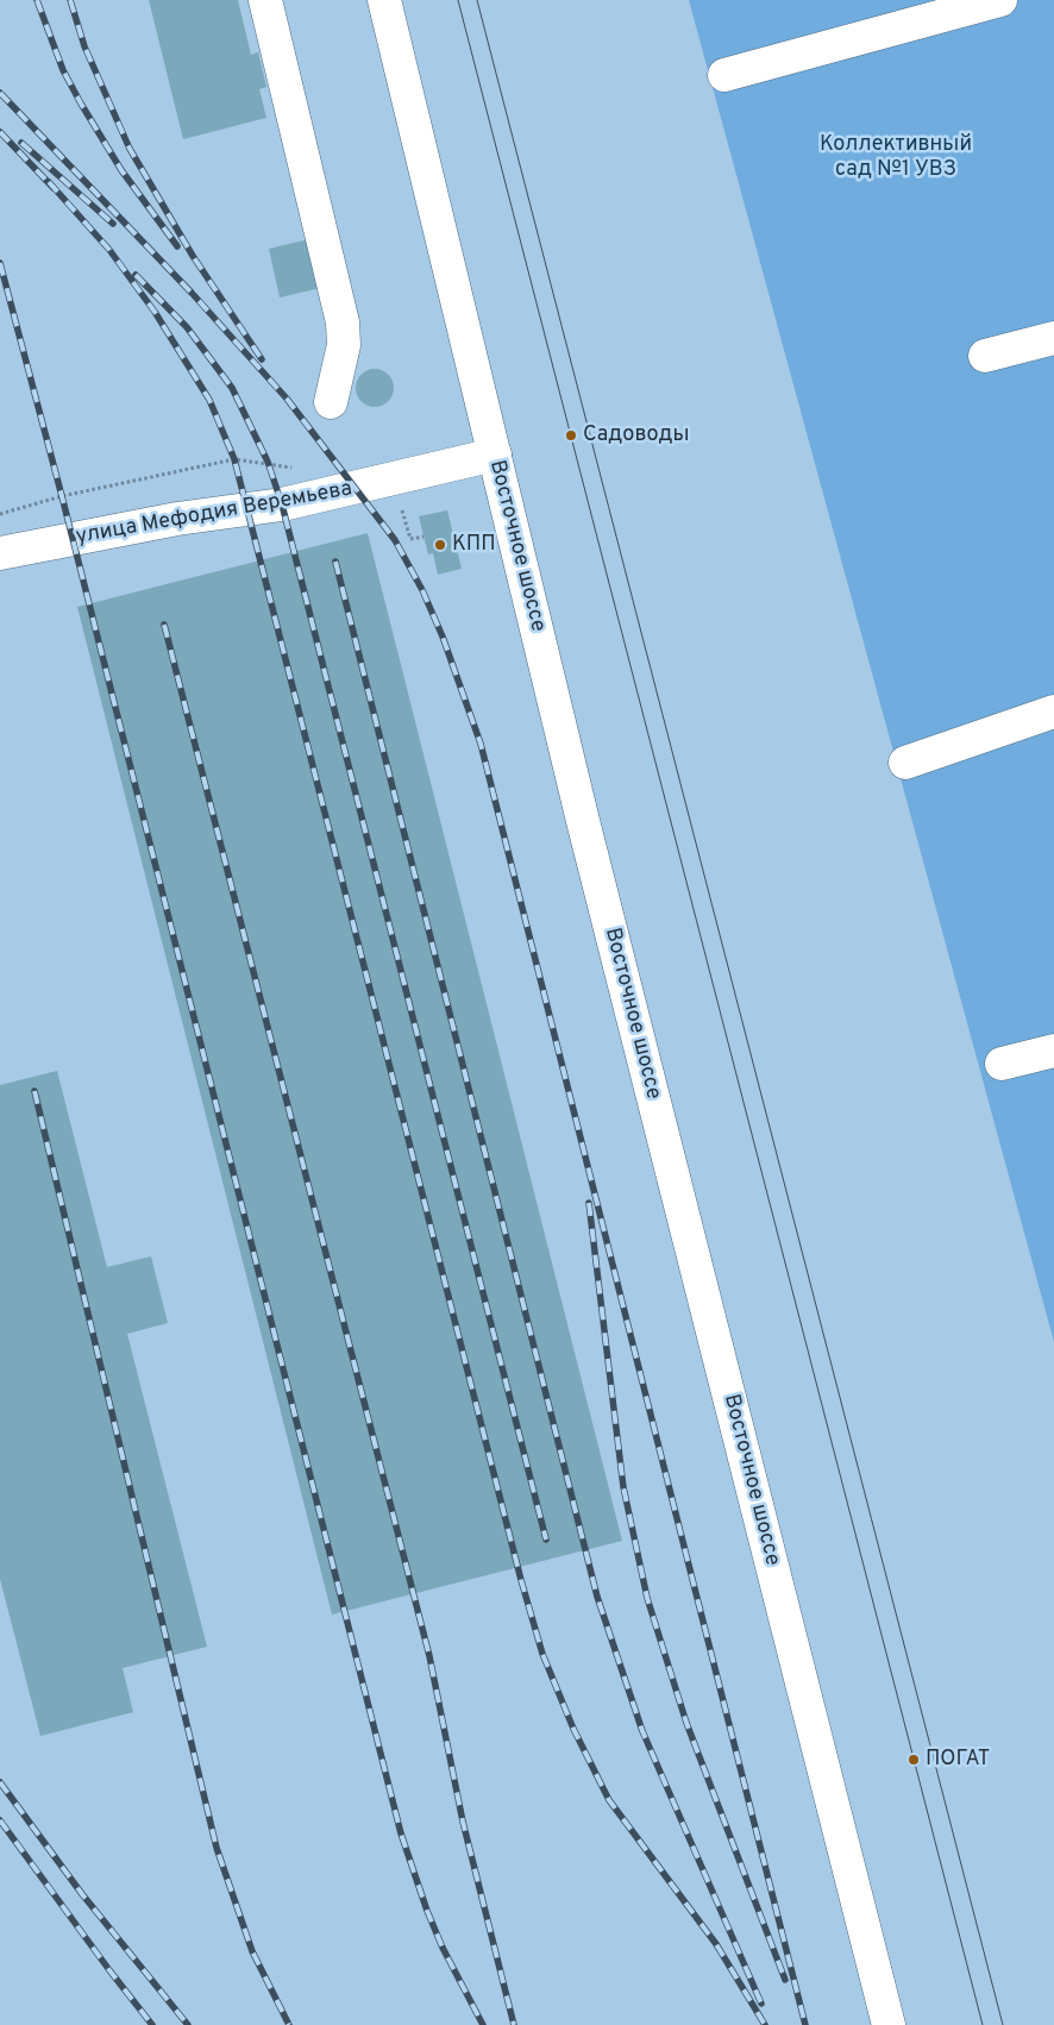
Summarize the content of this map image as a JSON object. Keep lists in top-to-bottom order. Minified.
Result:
{"streets":{"main road":["улица Мефодия Веремьева","Восточное шоссе"]},"crossings":[["улица Мефодия Веремьева","Восточное шоссе"]],"parks":["Коллективный сад №1 УВЗ"],"places":["Садоводы","КПП","ПОГАТ"]}
